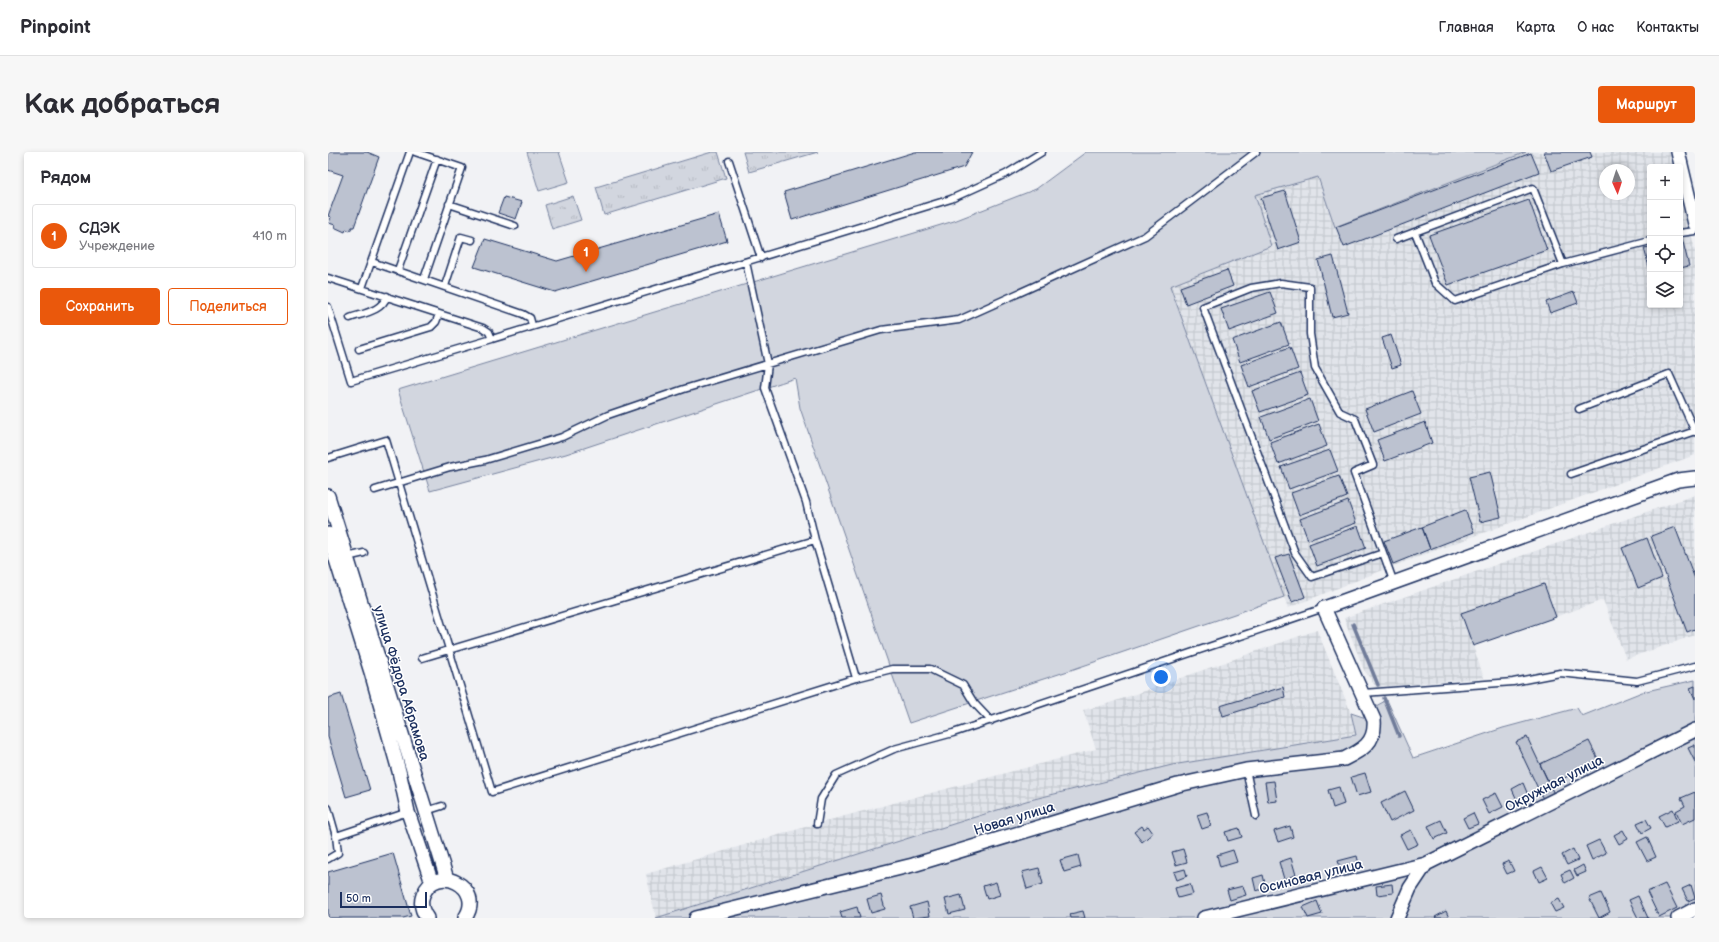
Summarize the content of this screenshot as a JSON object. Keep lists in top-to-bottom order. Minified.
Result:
{"streets":{"street":["улица Фёдора Абрамова","Окружная улица","Новая улица","Осиновая улица"]},"crossings":[["Окружная улица","Осиновая улица"]],"scale_bar":"50 m","north":"bottom","page":{"header":"Pinpoint","nav":["Главная","Карта","О нас","Контакты"],"buttons":["Маршрут",["Сохранить","Поделиться"]],"title":"Как добраться","heading":"Рядом","map_buttons":["+","−"],"list":[{"mark":"1","name":"СДЭК","note":"Учреждение","value":"410 m"}],"pins":"1","scale":"50 m"}}
